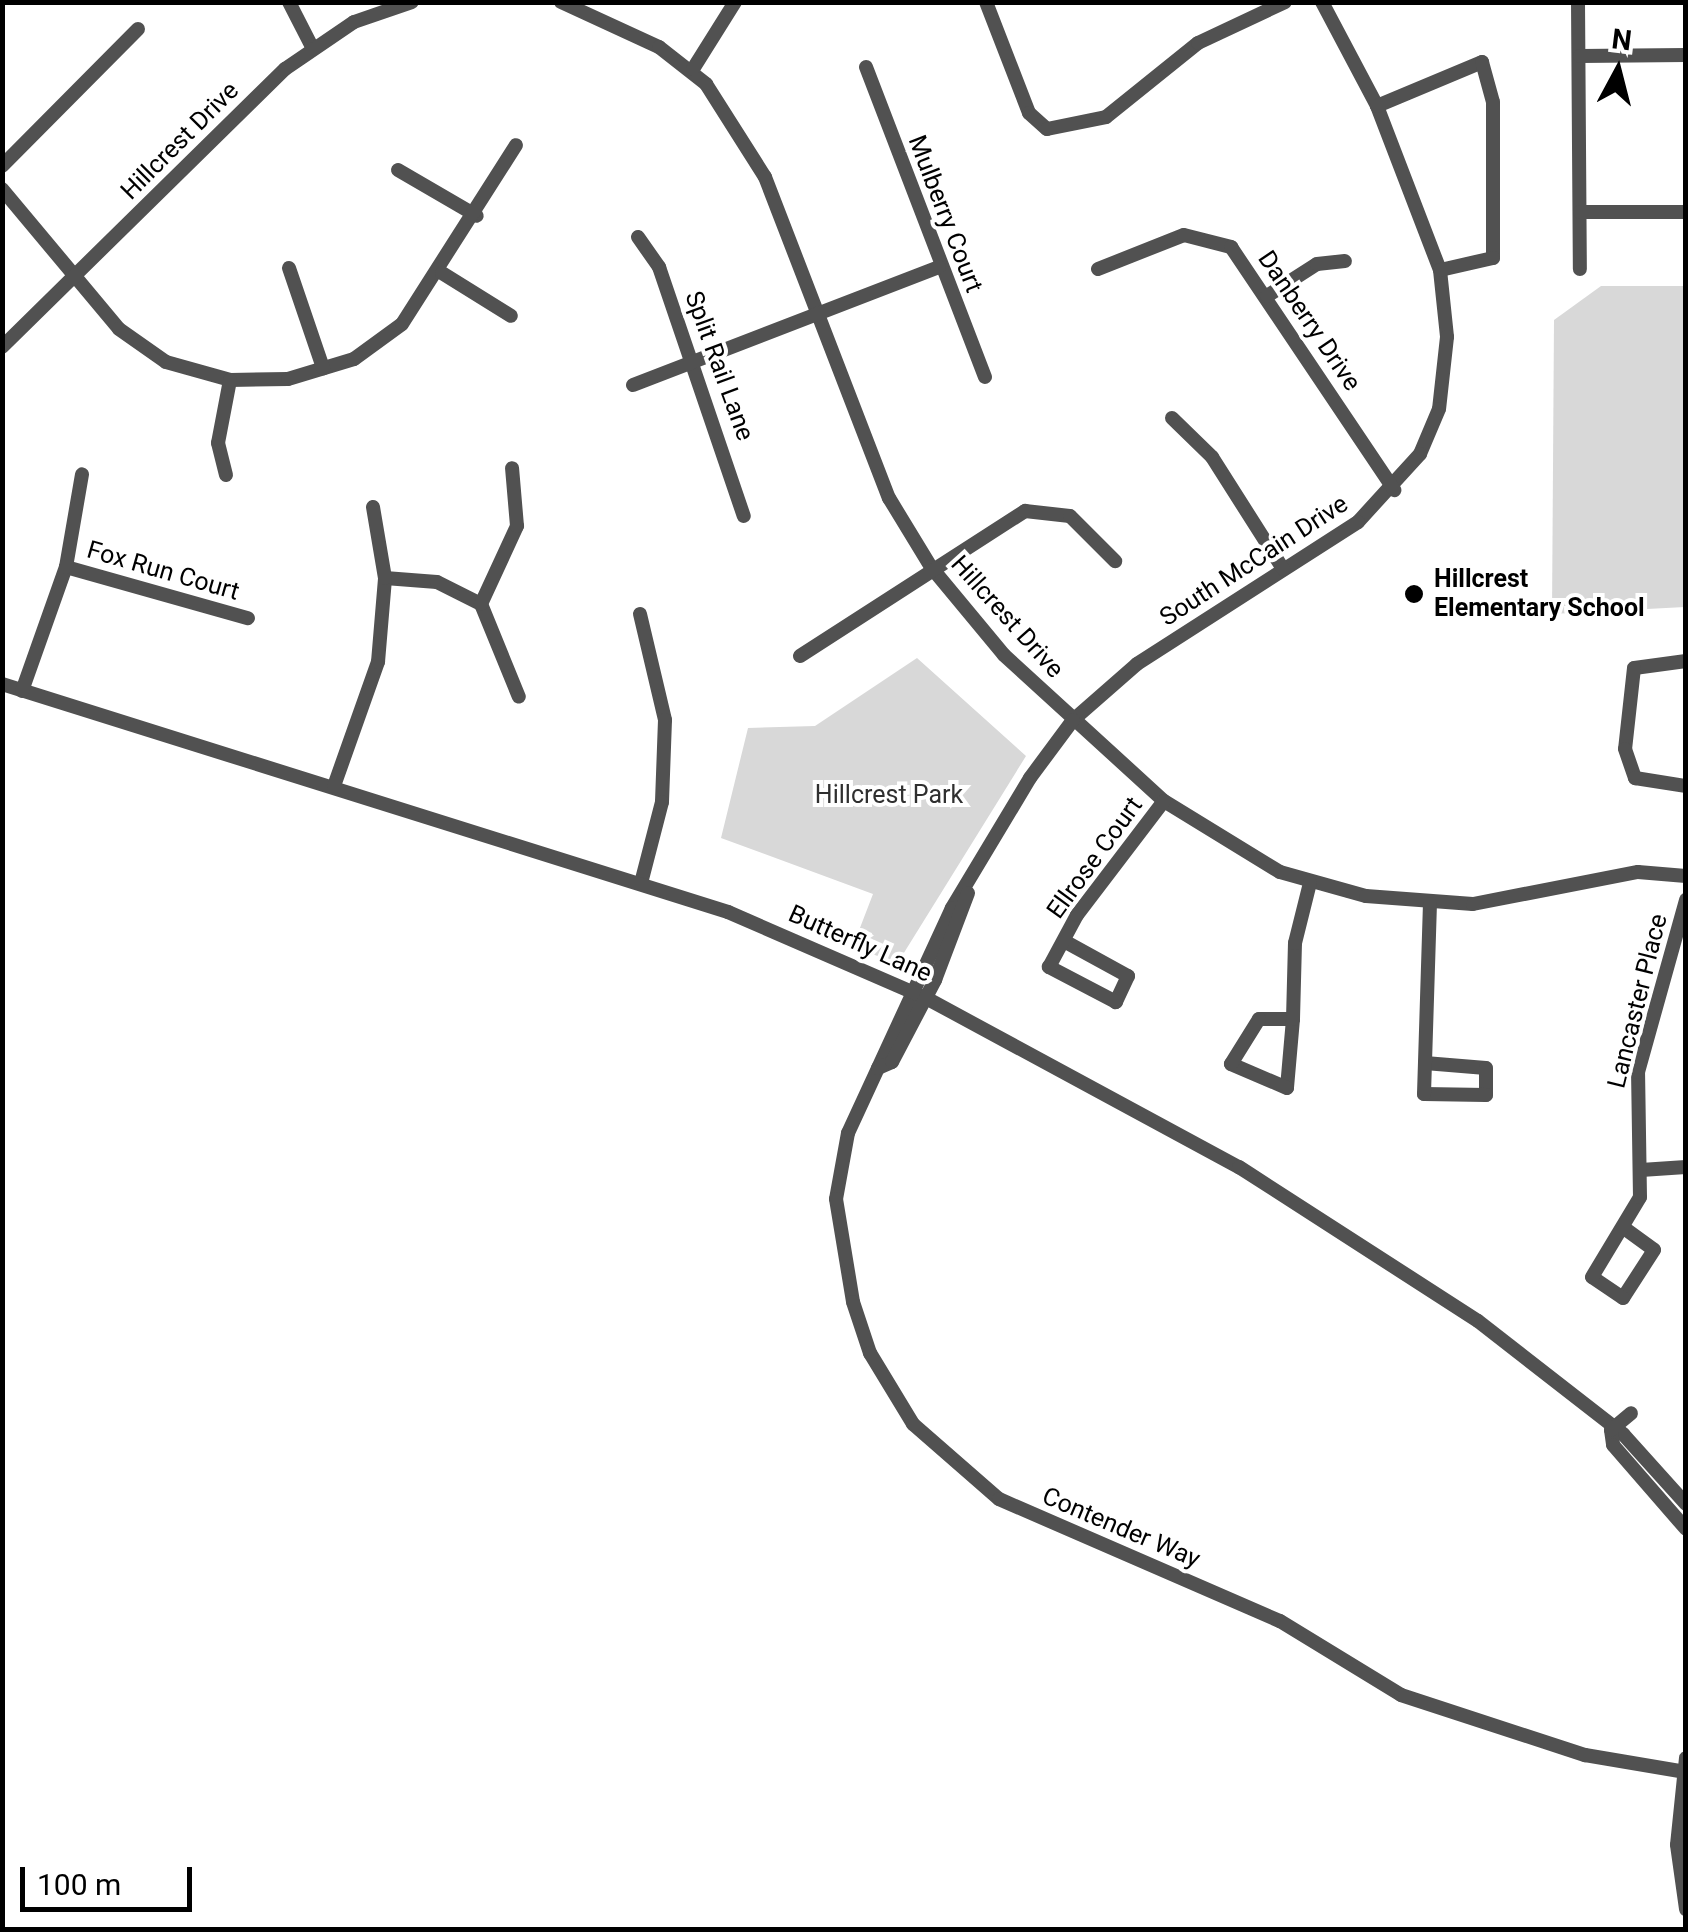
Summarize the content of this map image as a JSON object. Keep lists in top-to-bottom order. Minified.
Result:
{"streets":{"street":["Hillcrest Drive","Mulberry Court","Danberry Drive","Split Rail Lane","South McCain Drive","Fox Run Court","Ellrose Court","Butterfly Lane","Lancaster Place","Contender Way"]},"crossings":[["Hillcrest Drive","South McCain Drive"],["Hillcrest Drive","Ellrose Court"],["Danberry Drive","South McCain Drive"],["South McCain Drive","Butterfly Lane"],["South McCain Drive","Contender Way"],["Butterfly Lane","Contender Way"]],"parks":["Hillcrest Park"],"places":["Hillcrest Elementary School"],"scale_bar":"100 m","north":"top"}
